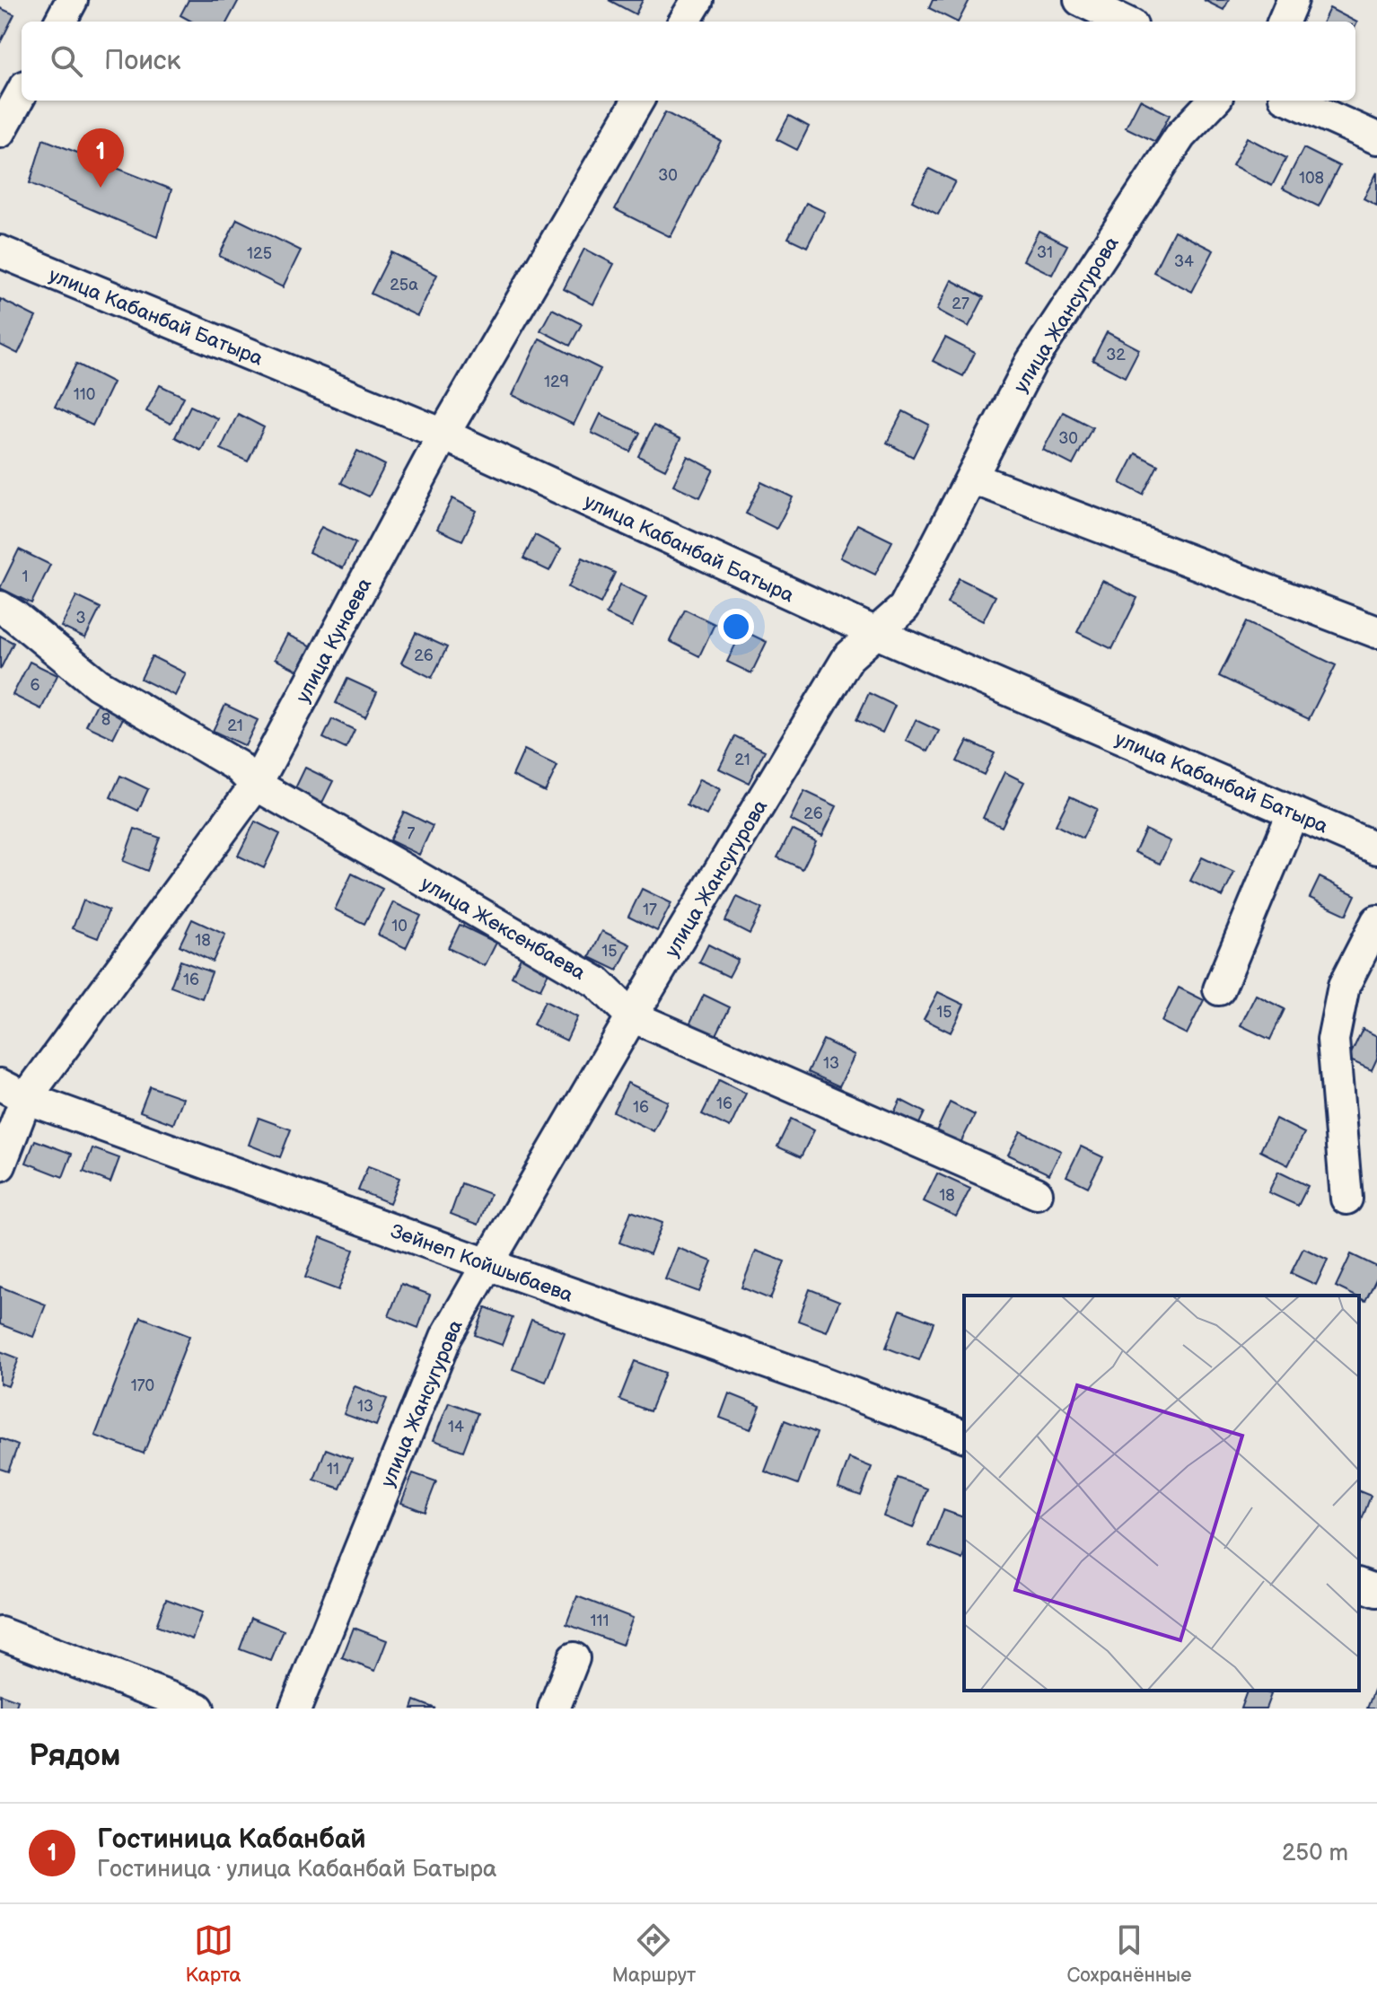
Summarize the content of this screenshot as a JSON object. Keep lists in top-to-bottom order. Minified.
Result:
{"streets":{"street":["улица Жансугурова","улица Кабанбай Батыра","улица Кунаева","улица Жексенбаева","Зейнеп Койшыбаева"]},"crossings":[["улица Жансугурова","улица Кабанбай Батыра"],["улица Жансугурова","улица Жексенбаева"],["улица Жансугурова","Зейнеп Койшыбаева"],["улица Кабанбай Батыра","улица Кунаева"],["улица Кунаева","улица Жексенбаева"],["улица Кунаева","Зейнеп Койшыбаева"]],"house_numbers":["30","108","31","125","34","25а","27","32","129","110","30","1","3","26","6","8","21","21","26","7","17","10","18","15","16","15","13","16","16","18","170","13","14","11","111"],"page":{"search":"Поиск","pins":"1","heading":"Рядом","list":[{"mark":"1","name":"Гостиница Кабанбай","note":"Гостиница · улица Кабанбай Батыра","value":"250 m"}],"nav":["Карта","Маршрут","Сохранённые"]}}
